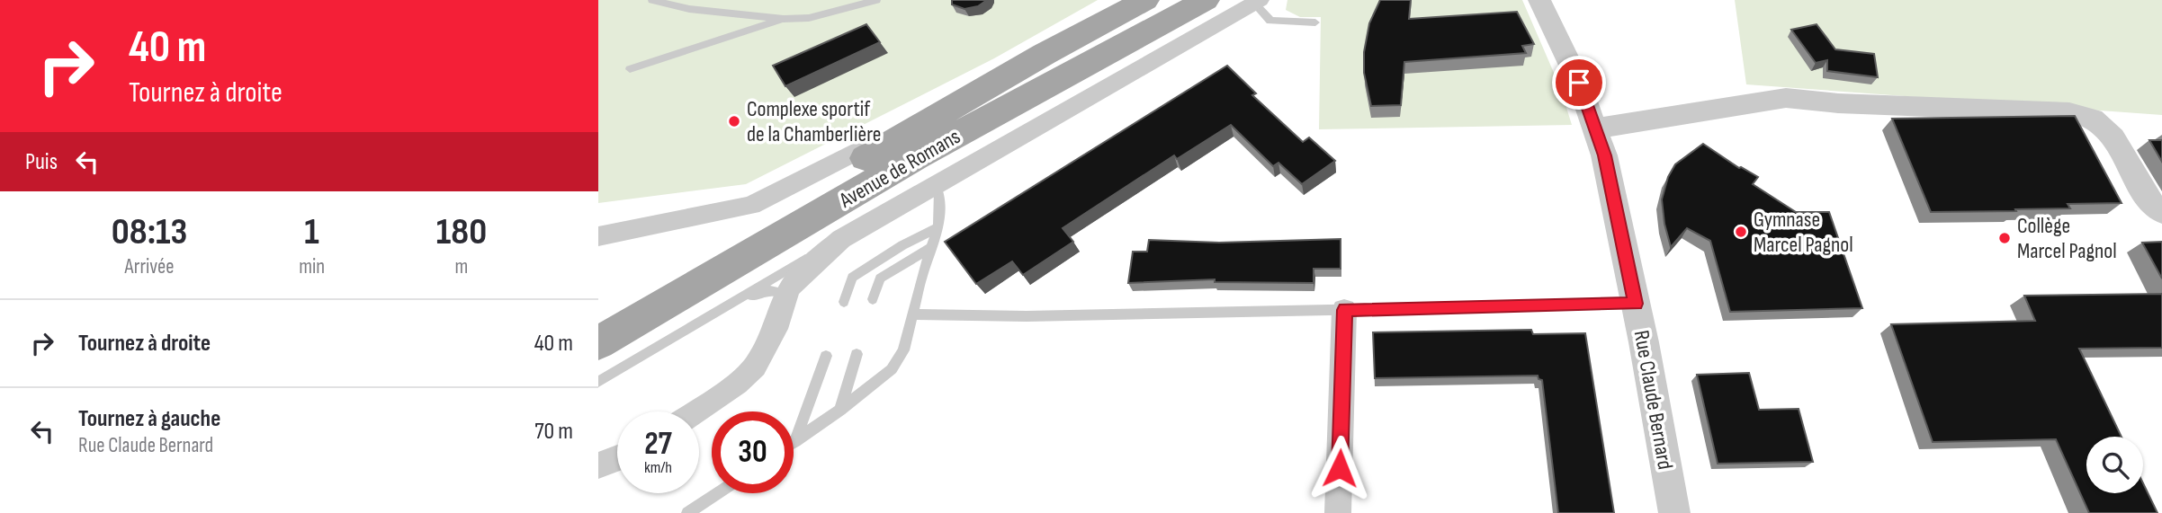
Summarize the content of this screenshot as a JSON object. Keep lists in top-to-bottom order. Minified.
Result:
{"streets":{"main road":["Avenue de Romans"],"street":["Rue Claude Bernard"]},"places":["Complexe sportif de la Chamberlière","Gymnase Marcel Pagnol","Collège Marcel Pagnol"],"page":{"turn":["40 m","Tournez à droite"],"then":"Puis","eta":["08:13","Arrivée","1","min","180","m"],"list":[{"name":"Tournez à droite","value":"40 m"},{"name":"Tournez à gauche","note":"Rue Claude Bernard","value":"70 m"}],"speed":"27 km/h","limit":"30"}}
